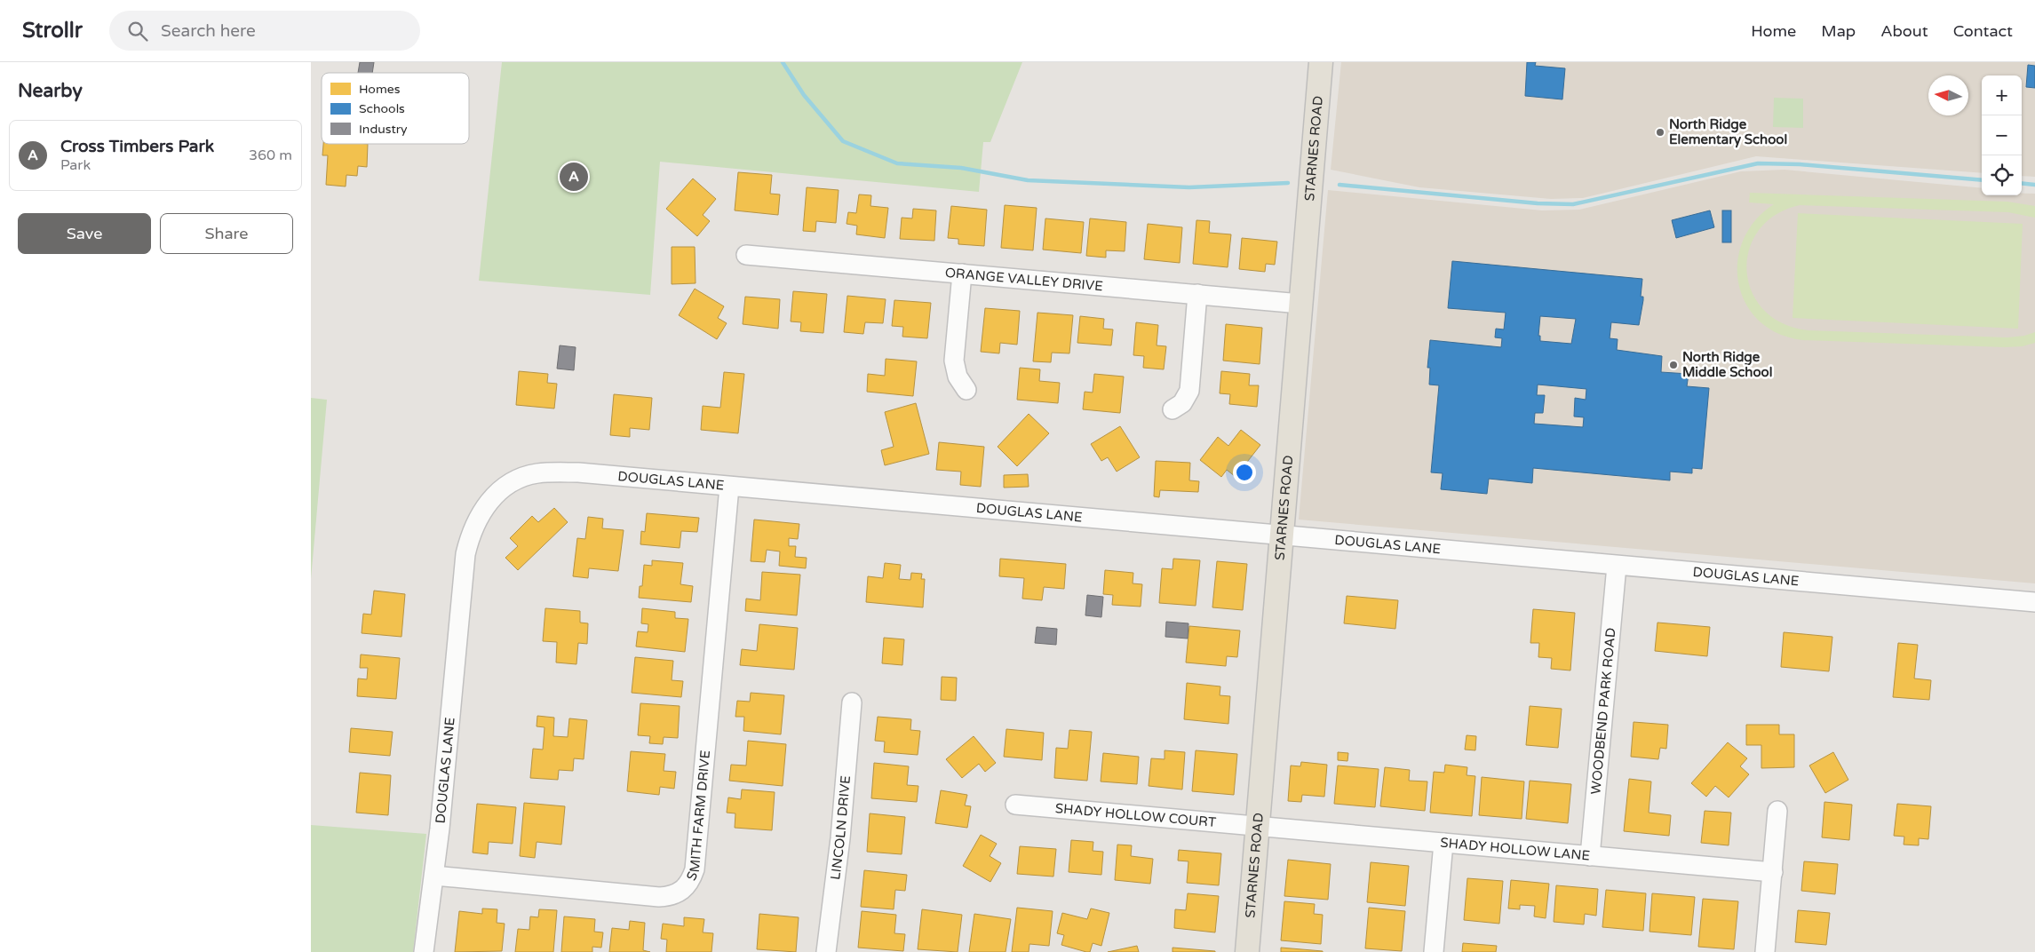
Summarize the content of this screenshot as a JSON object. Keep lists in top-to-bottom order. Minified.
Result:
{"streets":{"main road":["STARNES ROAD"],"street":["ORANGE VALLEY DRIVE","DOUGLAS LANE","WOODBEND PARK ROAD","SMITH FARM DRIVE","SHADY HOLLOW COURT","LINCOLN DRIVE","SHADY HOLLOW LANE"]},"crossings":[["STARNES ROAD","ORANGE VALLEY DRIVE"],["STARNES ROAD","DOUGLAS LANE"],["STARNES ROAD","SHADY HOLLOW COURT"],["STARNES ROAD","SHADY HOLLOW LANE"],["DOUGLAS LANE","WOODBEND PARK ROAD"],["DOUGLAS LANE","SMITH FARM DRIVE"],["WOODBEND PARK ROAD","SHADY HOLLOW LANE"],["SHADY HOLLOW COURT","SHADY HOLLOW LANE"]],"places":["North Ridge Elementary School","North Ridge Middle School"],"legend":["Homes","Schools","Industry"],"north":"left","page":{"header":"Strollr","search":"Search here","nav":["Home","Map","About","Contact"],"heading":"Nearby","map_buttons":["+","−"],"list":[{"mark":"A","name":"Cross Timbers Park","note":"Park","value":"360 m"}],"pins":"A","buttons":["Save","Share"]}}
